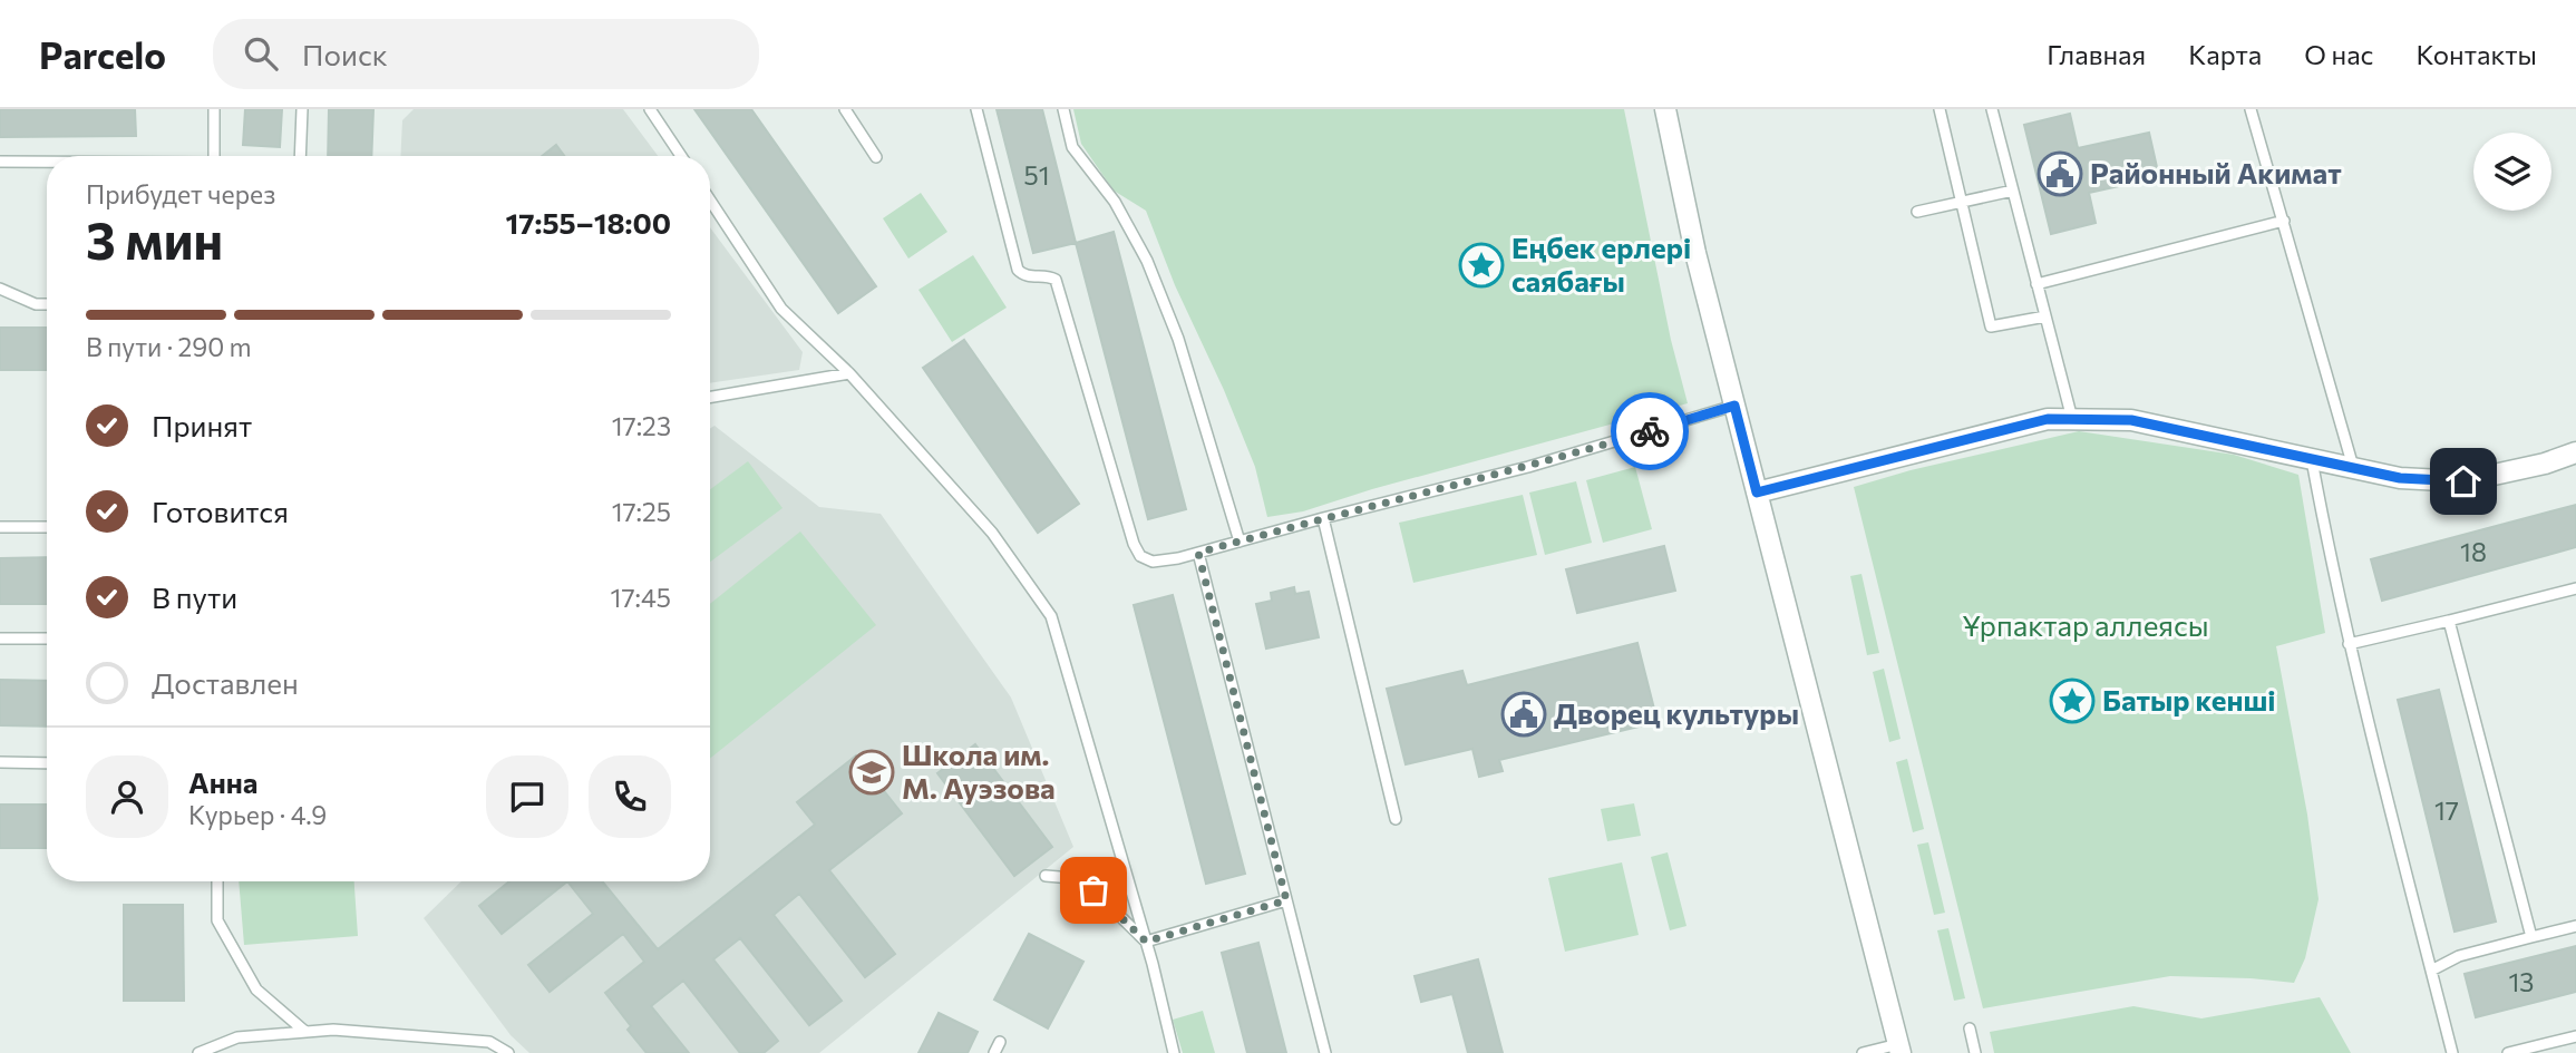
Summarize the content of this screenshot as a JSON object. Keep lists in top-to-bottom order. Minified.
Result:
{"parks":["Ұрпактар аллеясы"],"places":{"public building":["Районный Акимат","Дворец культуры"],"place":["Еңбек ерлері саябағы","Батыр кенші"],"school or university":["Школа им. М. Ауэзова"]},"house_numbers":["51","18","17","13"],"page":{"header":"Parcelo","search":"Поиск","nav":["Главная","Карта","О нас","Контакты"],"heading":["3 мин","Прибудет через","17:55–18:00"],"panel":["Анна","Курьер · 4.9"],"bar":"В пути · 290 m","list":[["Принят","17:23"],["Готовится","17:25"],["В пути","17:45"],"Доставлен"]}}
